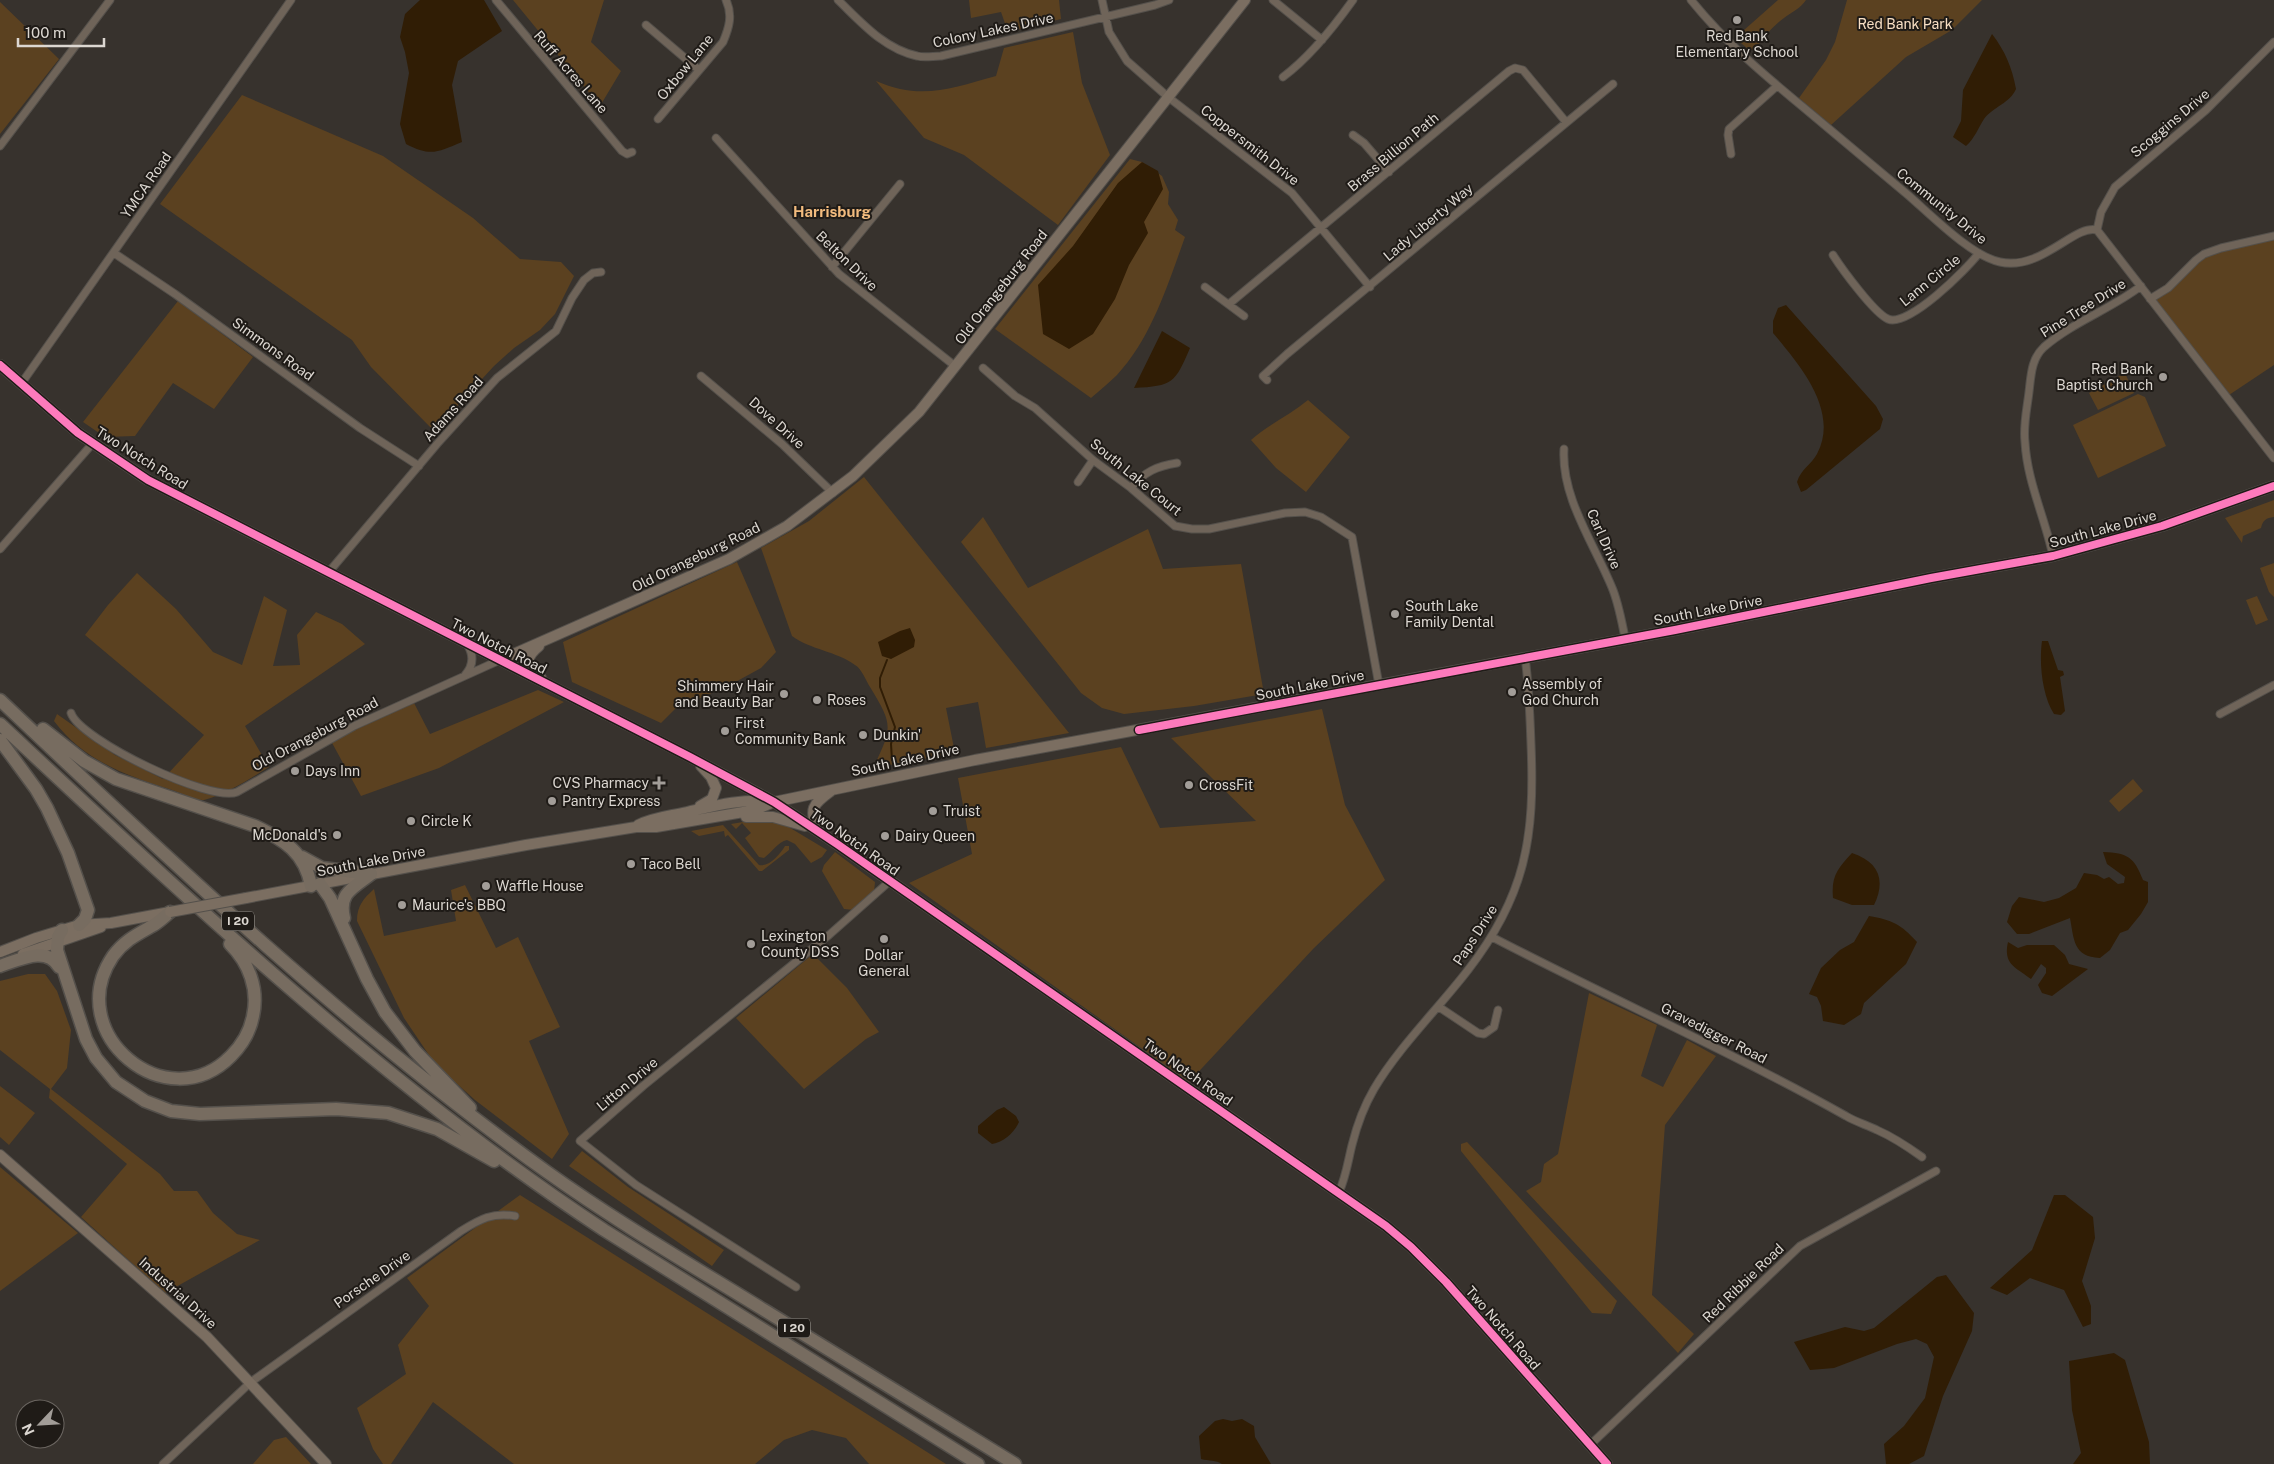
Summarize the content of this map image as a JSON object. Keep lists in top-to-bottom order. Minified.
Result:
{"streets":{"highway":["I 20"],"street":["Colony Lakes Drive","Oxbow Lane","Ruff Acres Lane","Scoggins Drive","Coppersmith Drive","Brass Billion Path","YMCA Road","Community Drive","Lady Liberty Way","Belton Drive","Lann Circle","Old Orangeburg Road","Pine Tree Drive","Simmons Road","Adams Road","Dove Drive","Two Notch Road","South Lake Court","South Lake Drive","Carl Drive","Paps Drive","Gravedigger Road","Litton Drive","Porsche Drive","Red Ribbie Road","Industrial Drive"]},"crossings":[["Colony Lakes Drive","Coppersmith Drive"],["Scoggins Drive","Community Drive"],["Coppersmith Drive","Brass Billion Path"],["Coppersmith Drive","Lady Liberty Way"],["Coppersmith Drive","Old Orangeburg Road"],["Brass Billion Path","Lady Liberty Way"],["YMCA Road","Simmons Road"],["YMCA Road","Two Notch Road"],["Community Drive","Lann Circle"],["Belton Drive","Old Orangeburg Road"],["Old Orangeburg Road","Dove Drive"],["Old Orangeburg Road","Two Notch Road"],["Pine Tree Drive","South Lake Drive"],["Simmons Road","Adams Road"],["Adams Road","Two Notch Road"],["Two Notch Road","South Lake Drive"],["Two Notch Road","Paps Drive"],["Two Notch Road","Litton Drive"],["Two Notch Road","Red Ribbie Road"],["South Lake Court","South Lake Drive"],["South Lake Drive","Carl Drive"],["South Lake Drive","Paps Drive"],["Paps Drive","Gravedigger Road"],["Porsche Drive","Industrial Drive"]],"districts":["Harrisburg"],"parks":["Red Bank Park"],"places":{"other":["Red Bank Elementary School","Red Bank Baptist Church","South Lake Family Dental","Assembly of God Church","Shimmery Hair and Beauty Bar","Roses","First Community Bank","Dunkin'","Days Inn","CrossFit","Pantry Express","Truist","Circle K","McDonald's","Dairy Queen","Taco Bell","Waffle House","Maurice's BBQ","Dollar General","Lexington County DSS"],"health":["CVS Pharmacy"]},"scale_bar":"100 m","north":"bottom left"}
